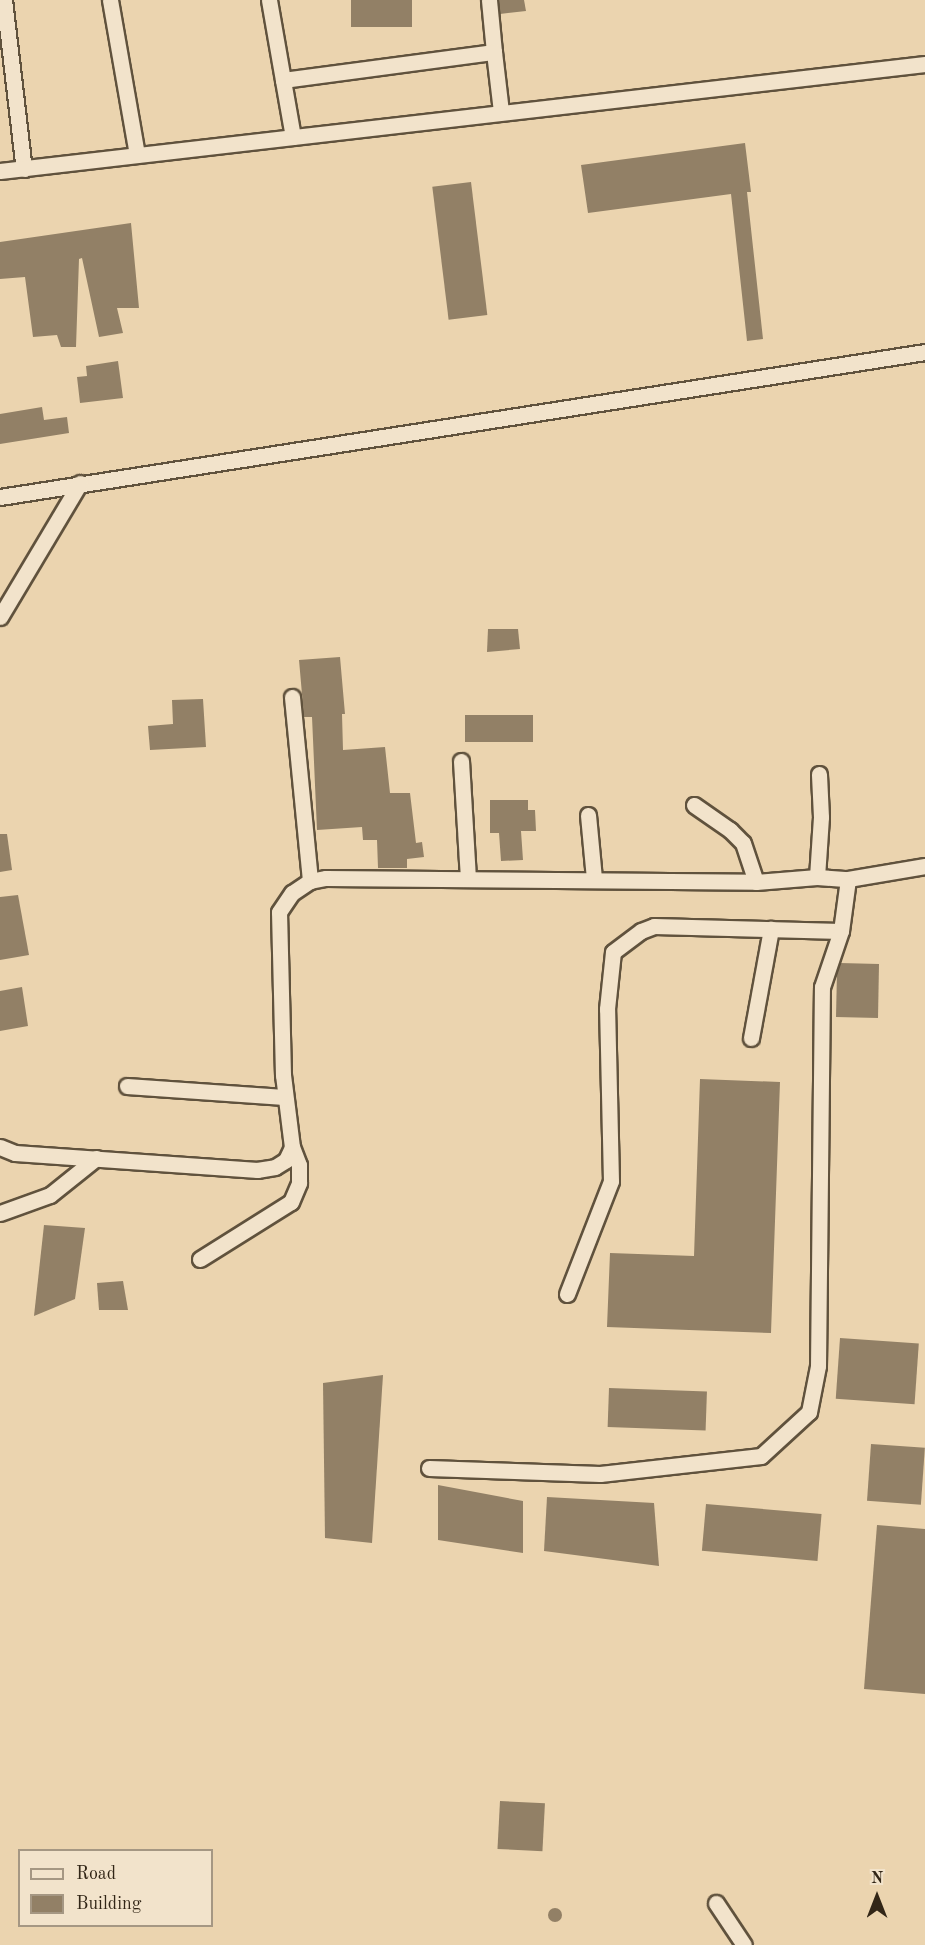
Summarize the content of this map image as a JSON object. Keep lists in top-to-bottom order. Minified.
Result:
{"legend":["Road","Building"],"north":"top"}
